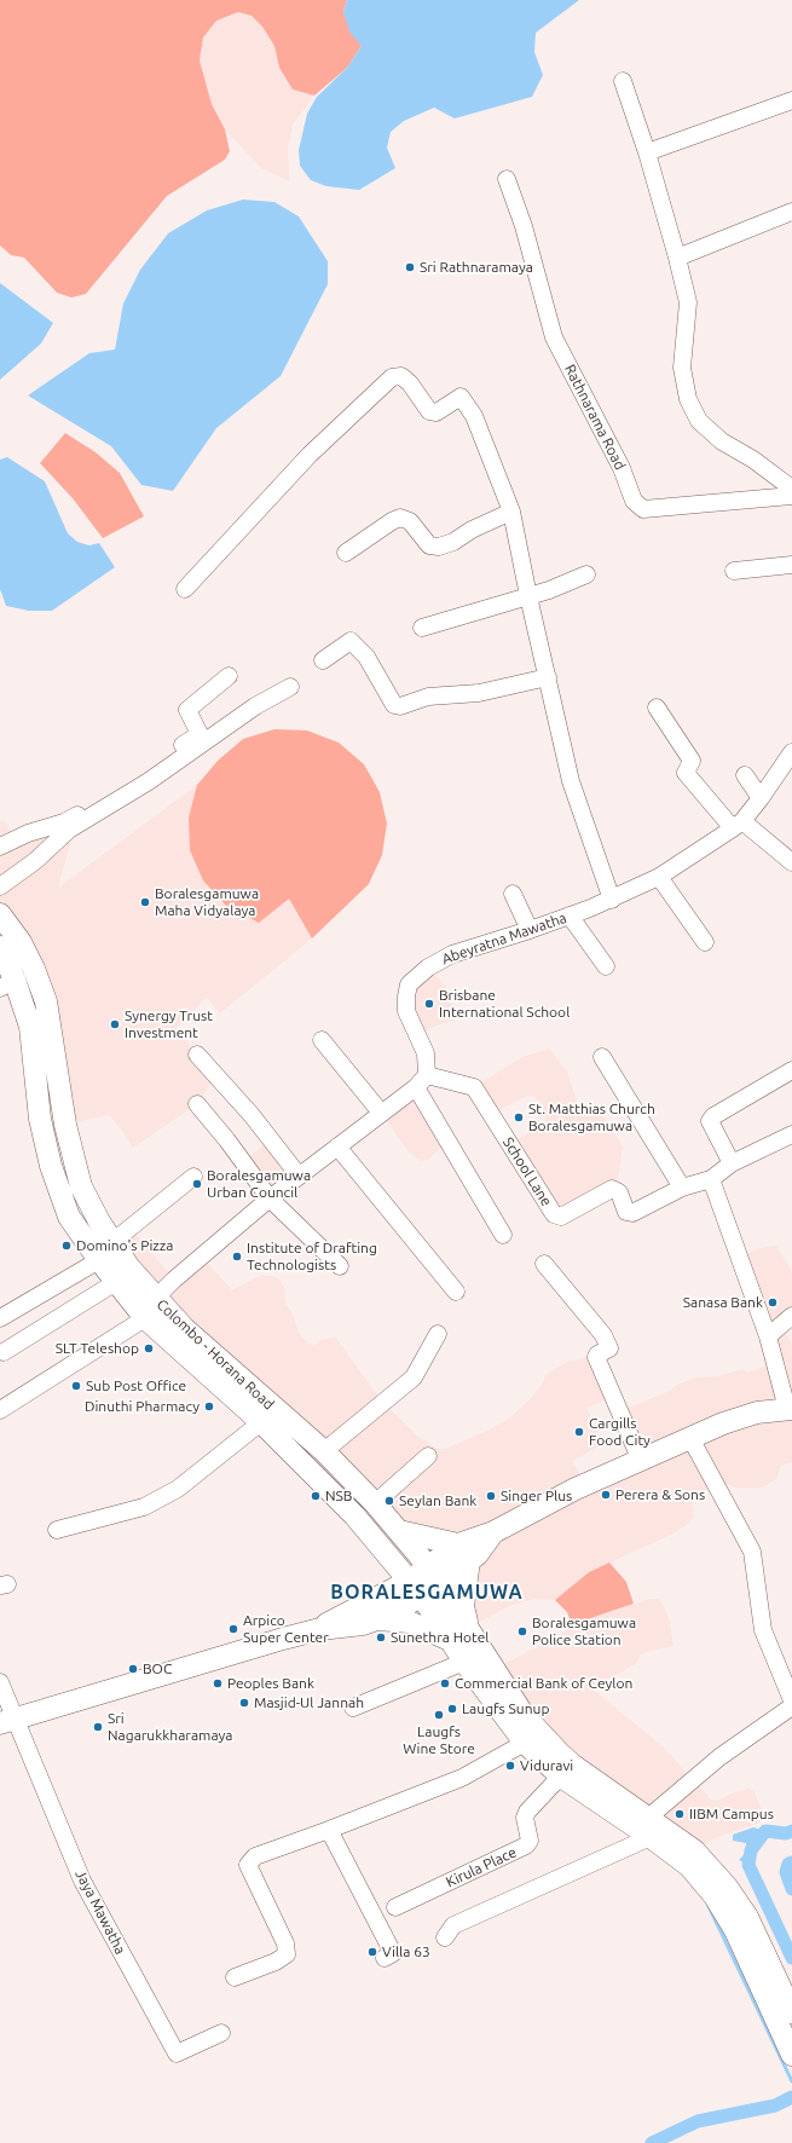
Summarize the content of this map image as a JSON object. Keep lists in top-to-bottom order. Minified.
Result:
{"streets":{"main road":["Colombo - Horana Road"],"street":["Rathnarama Road","Abeyratna Mawatha","School Lane","Kirula Place","Jaya Mawatha"]},"crossings":[["Abeyratna Mawatha","School Lane"],["Colombo - Horana Road","Kirula Place"]],"districts":["BORALESGAMUWA"],"places":["Sri Rathnaramaya","Boralesgamuwa Maha Vidyalaya","Brisbane International School","Synergy Trust Investment","St. Matthias Church Boralesgamuwa","Boralesgamuwa Urban Council","Domino's Pizza","Institute of Drafting Technologists","Sanasa Bank","SLT Teleshop","Sub Post Office","Dinuthi Pharmacy","Cargills Food City","Perera & Sons","NSB","Singer Plus","Seylan Bank","Arpico Super Center","Boralesgamuwa Police Station","Sunethra Hotel","BOC","Peoples Bank","Commercial Bank of Ceylon","Masjid-Ul Jannah","Laugfs Sunup","Laugfs Wine Store","Sri Nagarukkharamaya","Viduravi","IIBM Campus","Villa 63"]}
